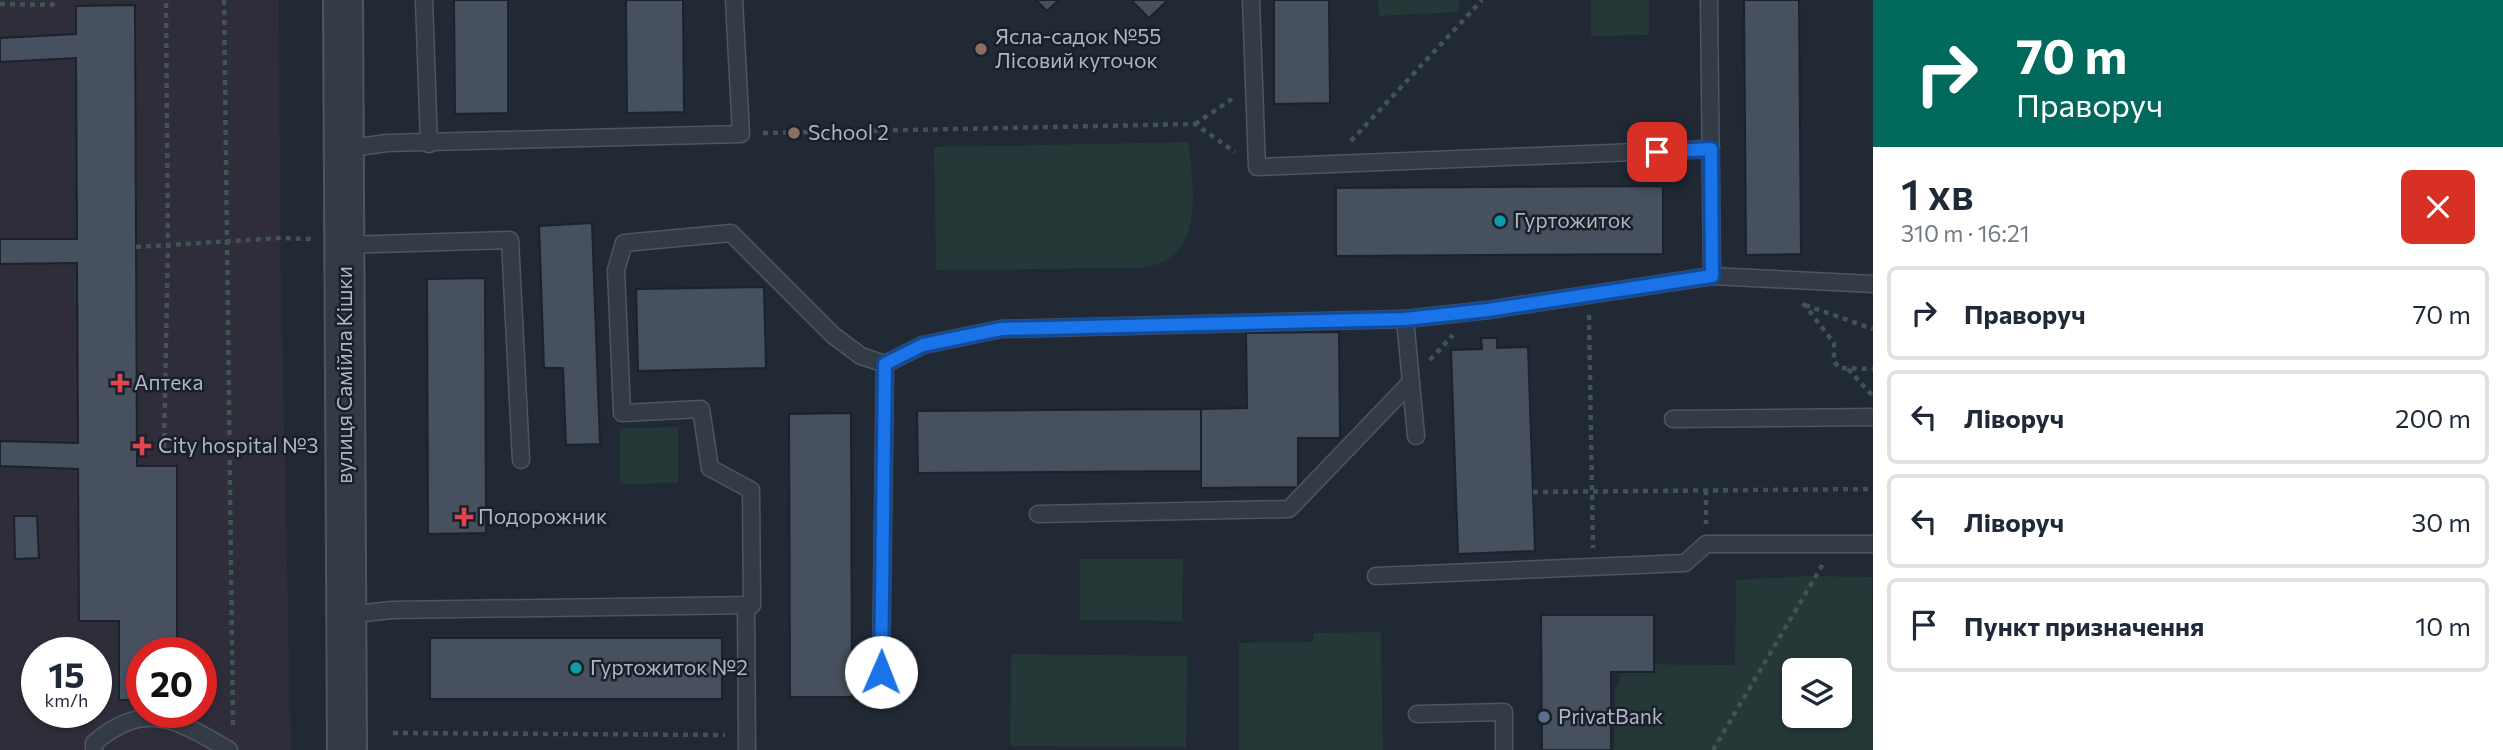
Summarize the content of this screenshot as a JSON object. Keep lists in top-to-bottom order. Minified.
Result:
{"streets":{"street":["вулиця Самійла Кішки"]},"places":{"other":["Ясла-садок №55 Лісовий куточок","School 2","Гуртожиток","Гуртожиток №2","PrivatBank"],"health":["Аптека","City hospital №3","Подорожник"]},"page":{"turn":["70 m","Праворуч"],"heading":["1 хв","310 m · 16:21"],"list":[{"name":"Праворуч","value":"70 m"},{"name":"Ліворуч","value":"200 m"},{"name":"Ліворуч","value":"30 m"},{"name":"Пункт призначення","value":"10 m"}],"speed":"15 km/h","limit":"20"}}
